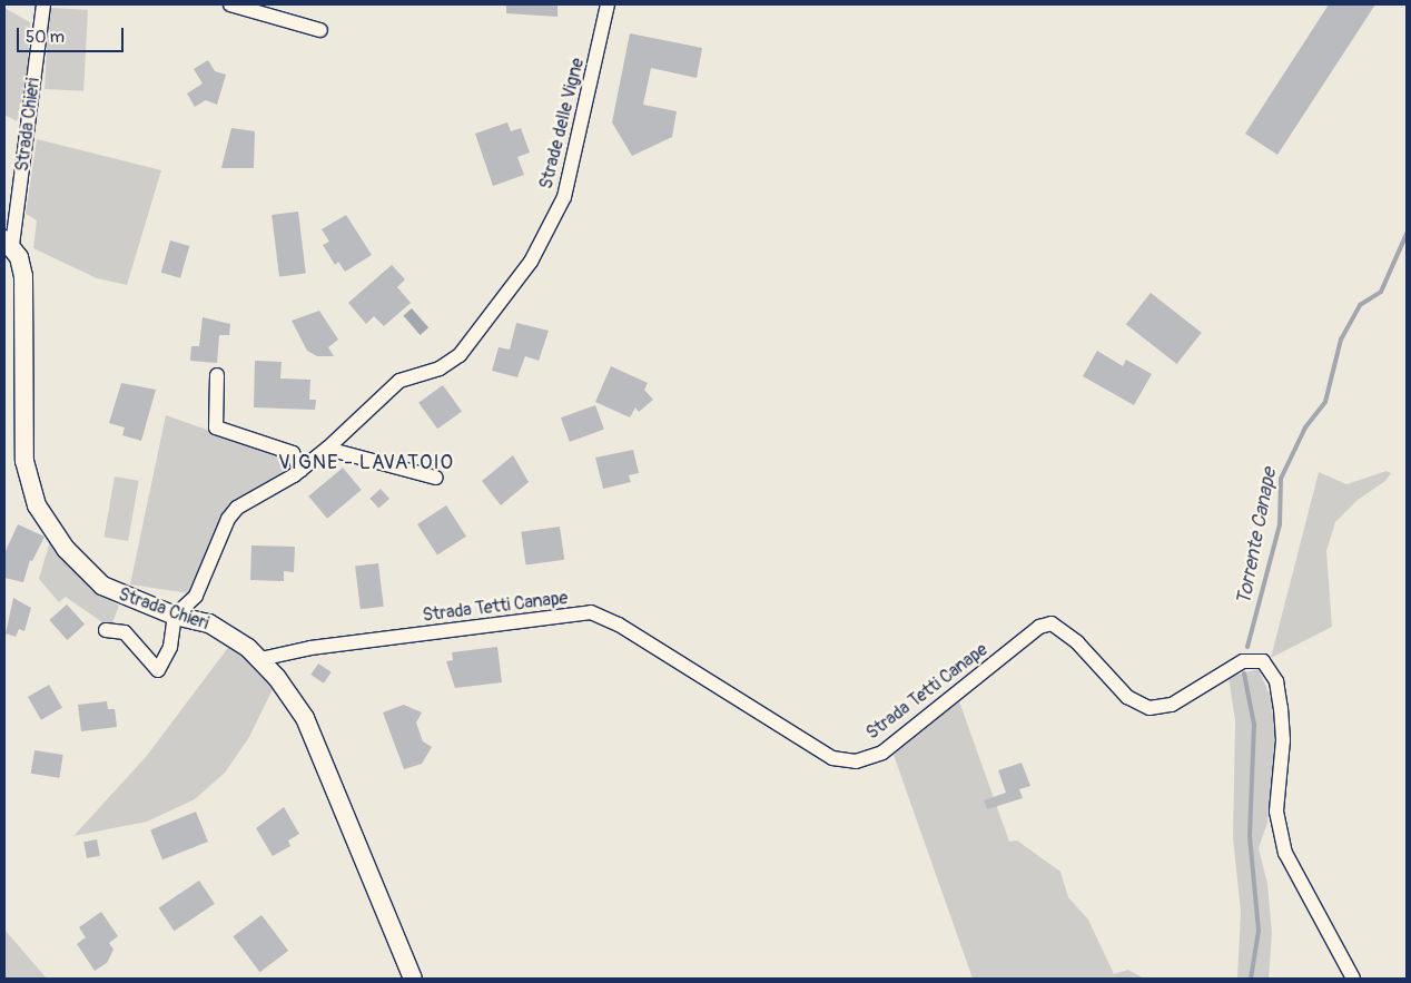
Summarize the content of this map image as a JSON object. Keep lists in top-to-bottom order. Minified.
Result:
{"streets":{"main road":["Strada Chieri"],"street":["Strade delle Vigne","Strada Tetti Canape"]},"crossings":[["Strade delle Vigne","Strada Chieri"],["Strada Chieri","Strada Tetti Canape"]],"districts":["VIGNE - LAVATOIO"],"water":["Torrente Canape"],"scale_bar":"50 m"}
